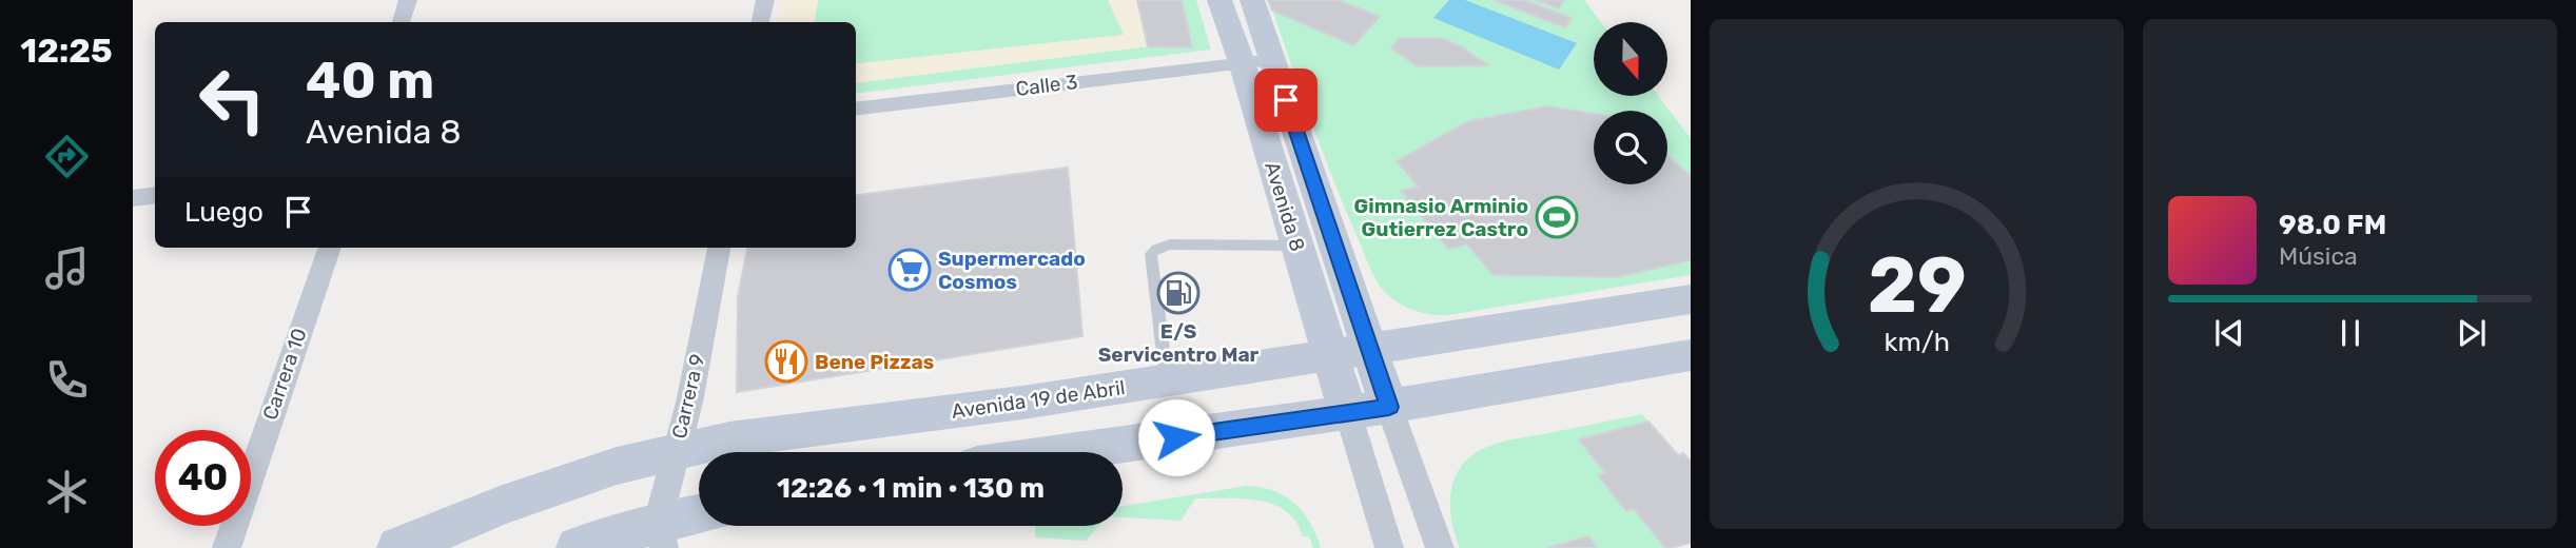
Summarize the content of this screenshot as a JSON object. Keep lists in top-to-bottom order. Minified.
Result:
{"streets":{"street":["Calle 3","Avenida 8","Carrera 10","Carrera 9","Avenida 19 de Abril"]},"crossings":[["Calle 3","Avenida 8"],["Avenida 8","Avenida 19 de Abril"],["Carrera 9","Avenida 19 de Abril"]],"places":{"sports":["Gimnasio Arminio Gutierrez Castro"],"supermarket":["Supermercado Cosmos"],"fuel station":["E/S Servicentro Mar"],"restaurant":["Bene Pizzas"]},"north":"bottom","page":{"tabs":"12:25","turn":["40 m","Avenida 8"],"then":"Luego","song":["98.0 FM","Música"],"limit":"40","trip":"12:26 · 1 min · 130 m","gauge":["29","km/h"]}}
